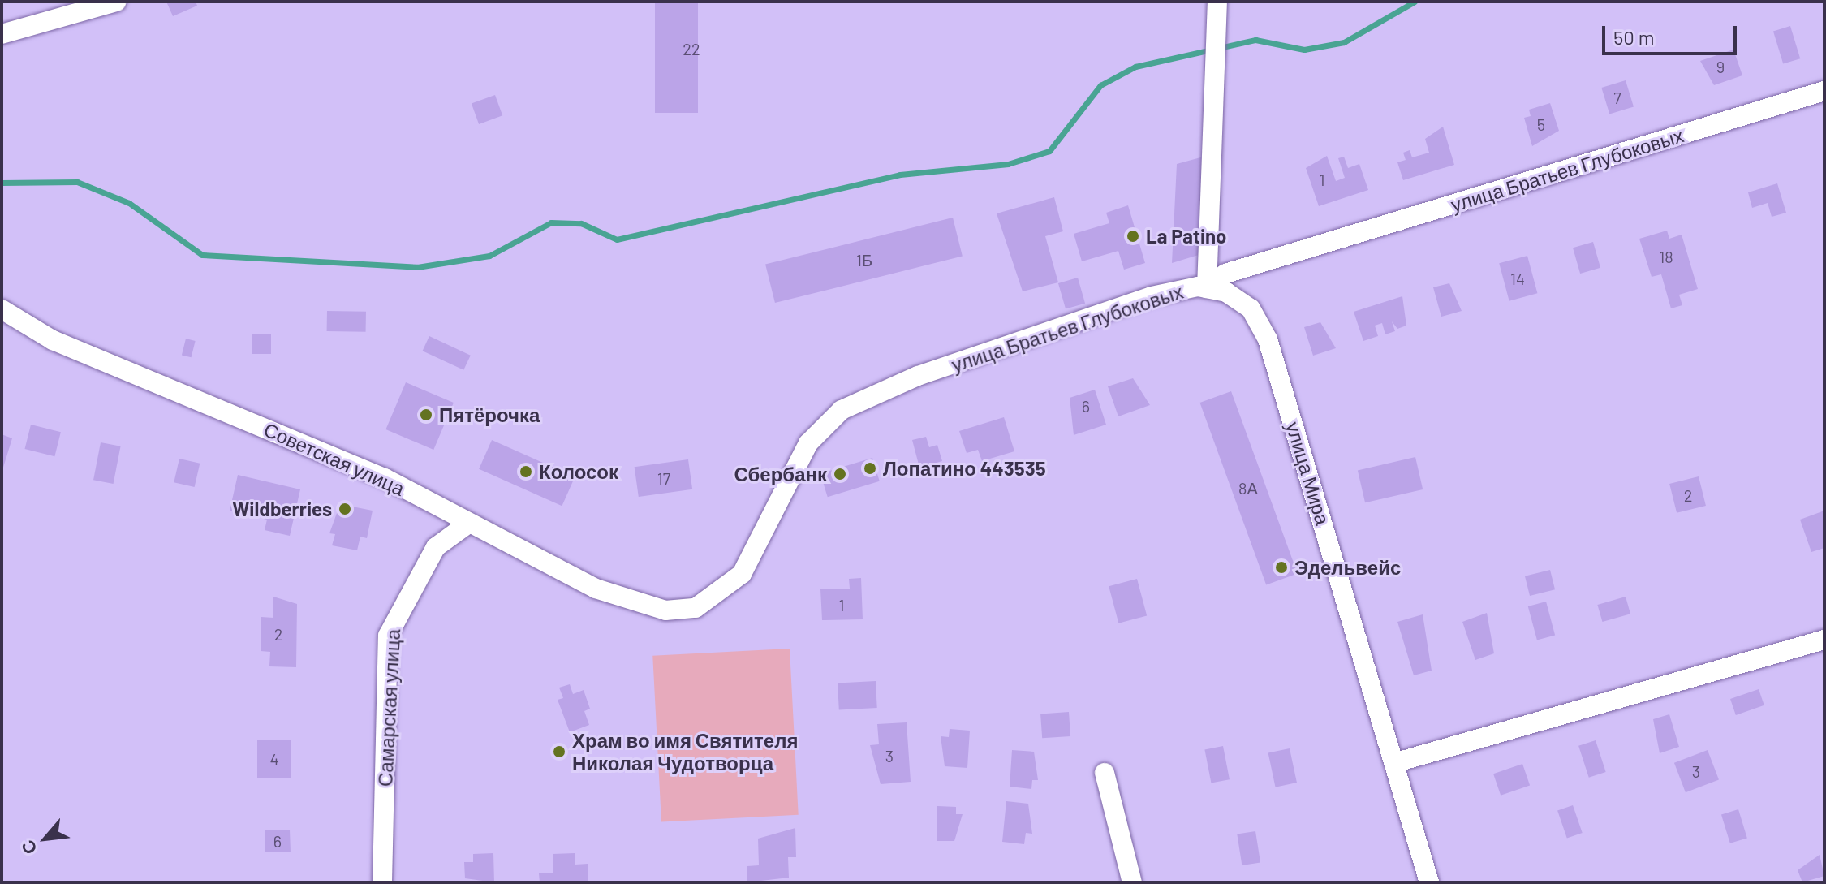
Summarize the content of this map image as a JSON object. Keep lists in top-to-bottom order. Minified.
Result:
{"streets":{"street":["улица Братьев Глубоковых","Советская улица","улица Мира","Самарская улица"]},"crossings":[["улица Братьев Глубоковых","Советская улица"],["улица Братьев Глубоковых","улица Мира"],["Советская улица","Самарская улица"]],"places":["La Patino","Пятёрочка","Лопатино 443535","Колосок","Сбербанк","Wildberries","Эдельвейс","Храм во имя Святителя Николая Чудотворца"],"house_numbers":["22","9","7","5","1","18","1Б","14","6","17","8А","2","1","2","3","4","3","6"],"scale_bar":"50 m","north":"bottom left"}
